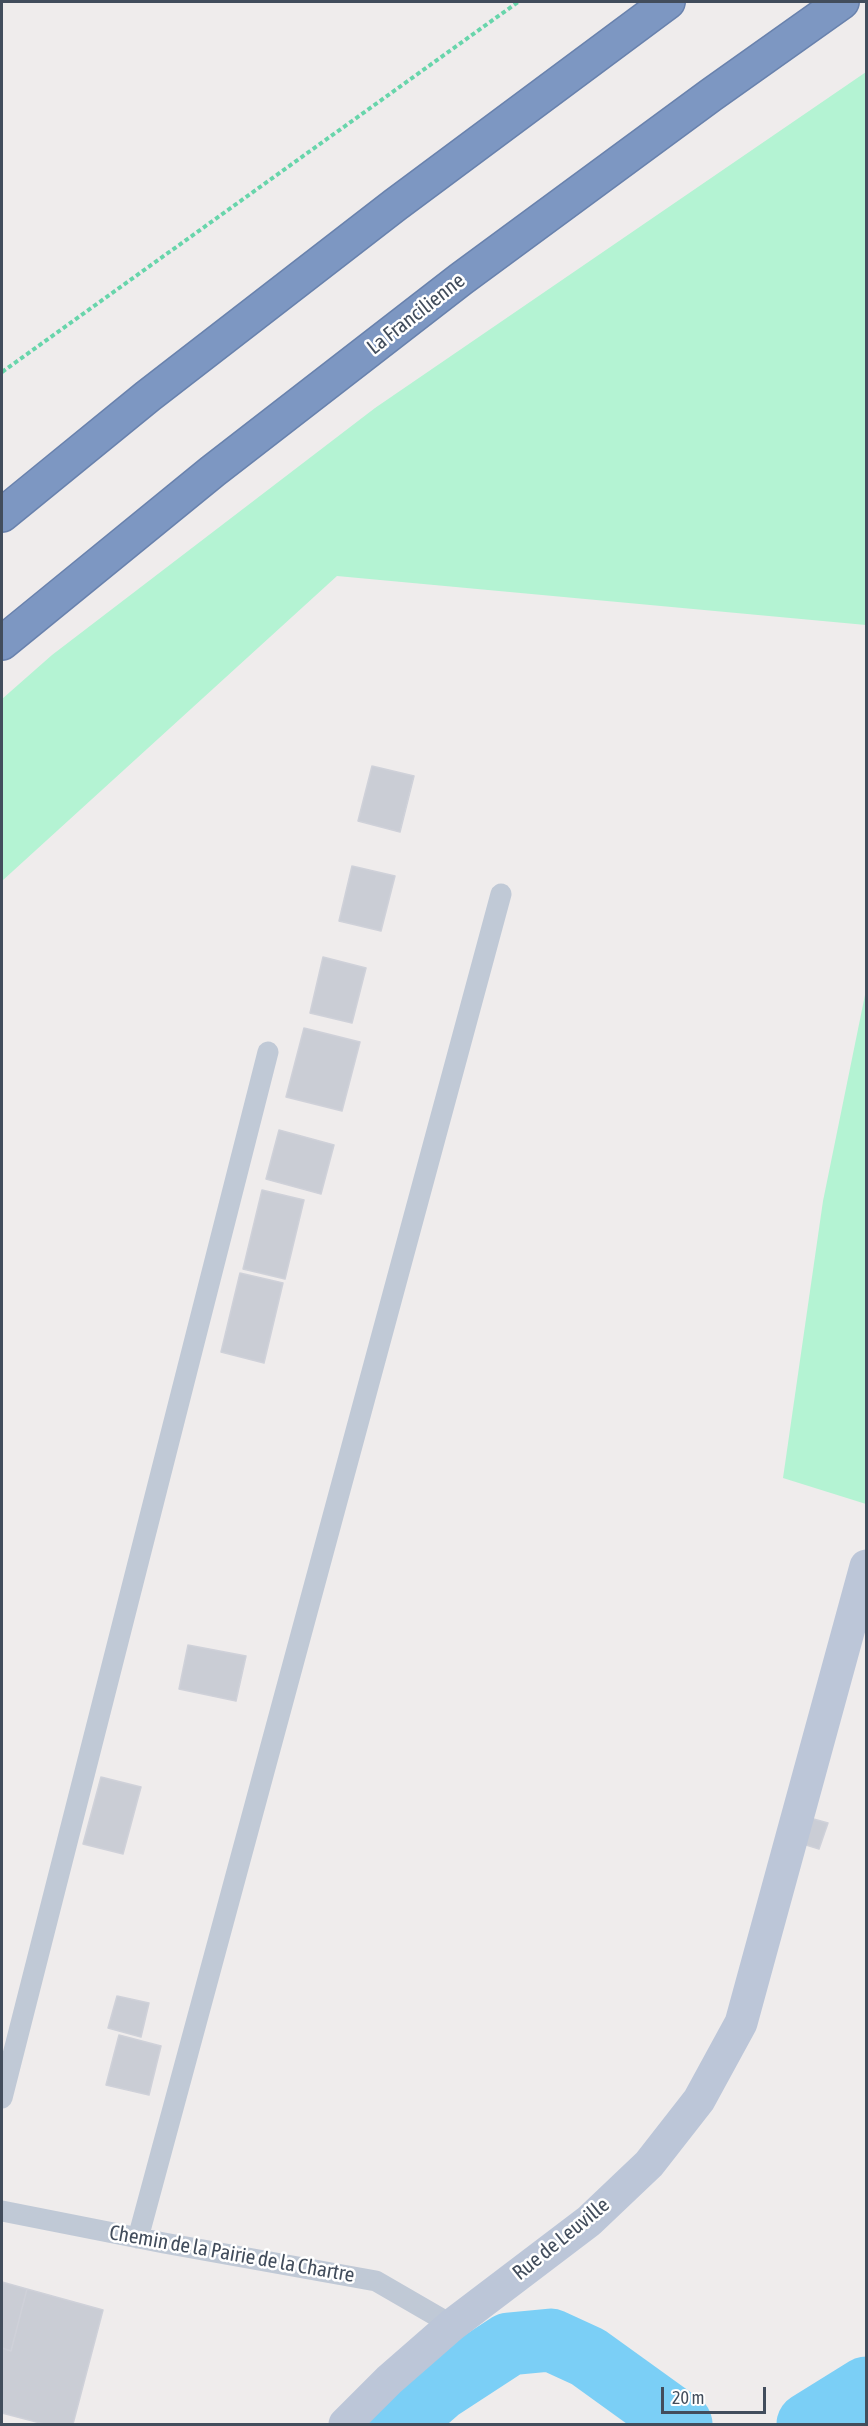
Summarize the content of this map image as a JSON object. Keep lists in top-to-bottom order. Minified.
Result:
{"streets":{"highway":["La Francilienne"],"street":["Rue de Leuville"],"lane":["Chemin de la Pairie de la Chartre"]},"crossings":[["Rue de Leuville","Chemin de la Pairie de la Chartre"]],"scale_bar":"20 m"}
